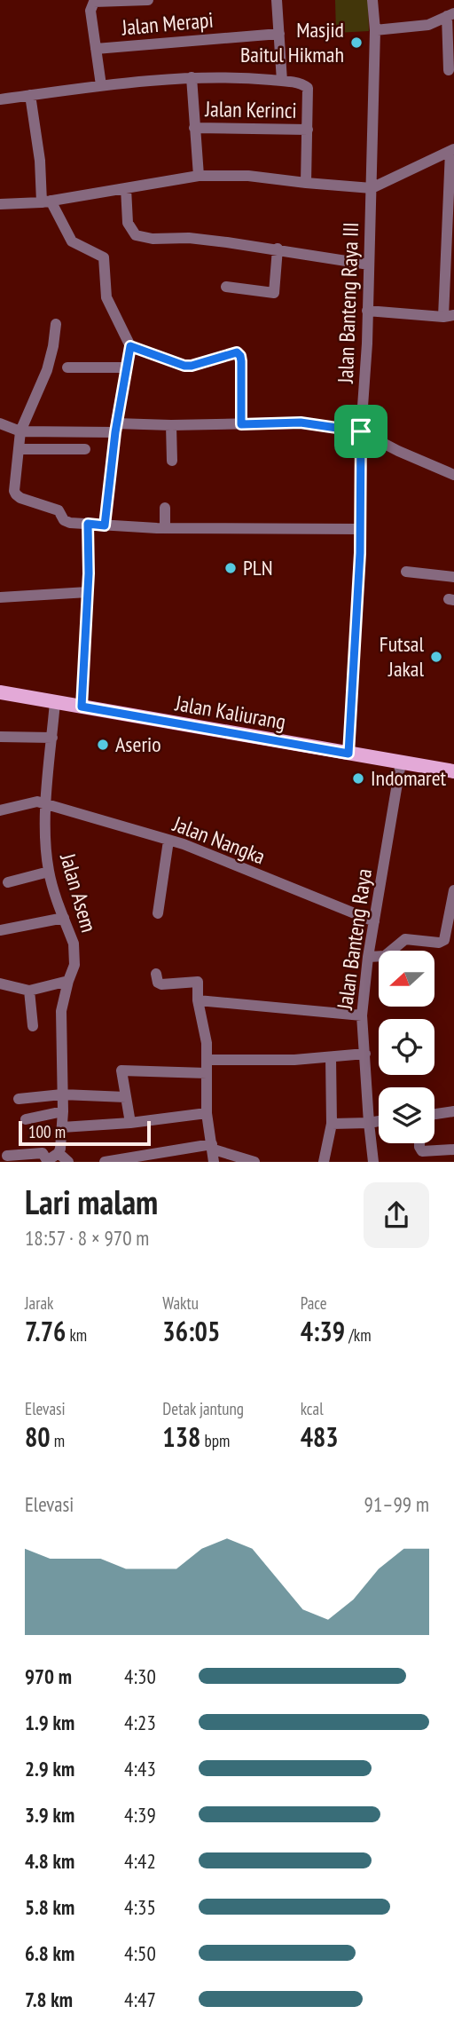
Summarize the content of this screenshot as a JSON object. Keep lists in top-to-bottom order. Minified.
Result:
{"streets":{"main road":["Jalan Kaliurang"],"street":["Jalan Merapi","Jalan Kerinci","Jalan Banteng Raya III","Jalan Nangka","Jalan Asem","Jalan Banteng Raya"]},"crossings":[["Jalan Banteng Raya III","Jalan Kaliurang"],["Jalan Kaliurang","Jalan Asem"],["Jalan Kaliurang","Jalan Banteng Raya"],["Jalan Nangka","Jalan Asem"],["Jalan Nangka","Jalan Banteng Raya"]],"places":["Masjid Baitul Hikmah","PLN","Futsal Jakal","Aserio","Indomaret"],"scale_bar":"100 m","north":"left","page":{"scale":"100 m","heading":["Lari malam","18:57 · 8 × 970 m"],"stats":[["Jarak","7.76 km"],["Waktu","36:05"],["Pace","4:39 /km"],["Elevasi","80 m"],["Detak jantung","138 bpm"],["kcal","483"]],"chart":["Elevasi","91–99 m"],"list":[{"name":"970 m","note":"4:30"},{"name":"1.9 km","note":"4:23"},{"name":"2.9 km","note":"4:43"},{"name":"3.9 km","note":"4:39"},{"name":"4.8 km","note":"4:42"},{"name":"5.8 km","note":"4:35"},{"name":"6.8 km","note":"4:50"},{"name":"7.8 km","note":"4:47"}]}}
